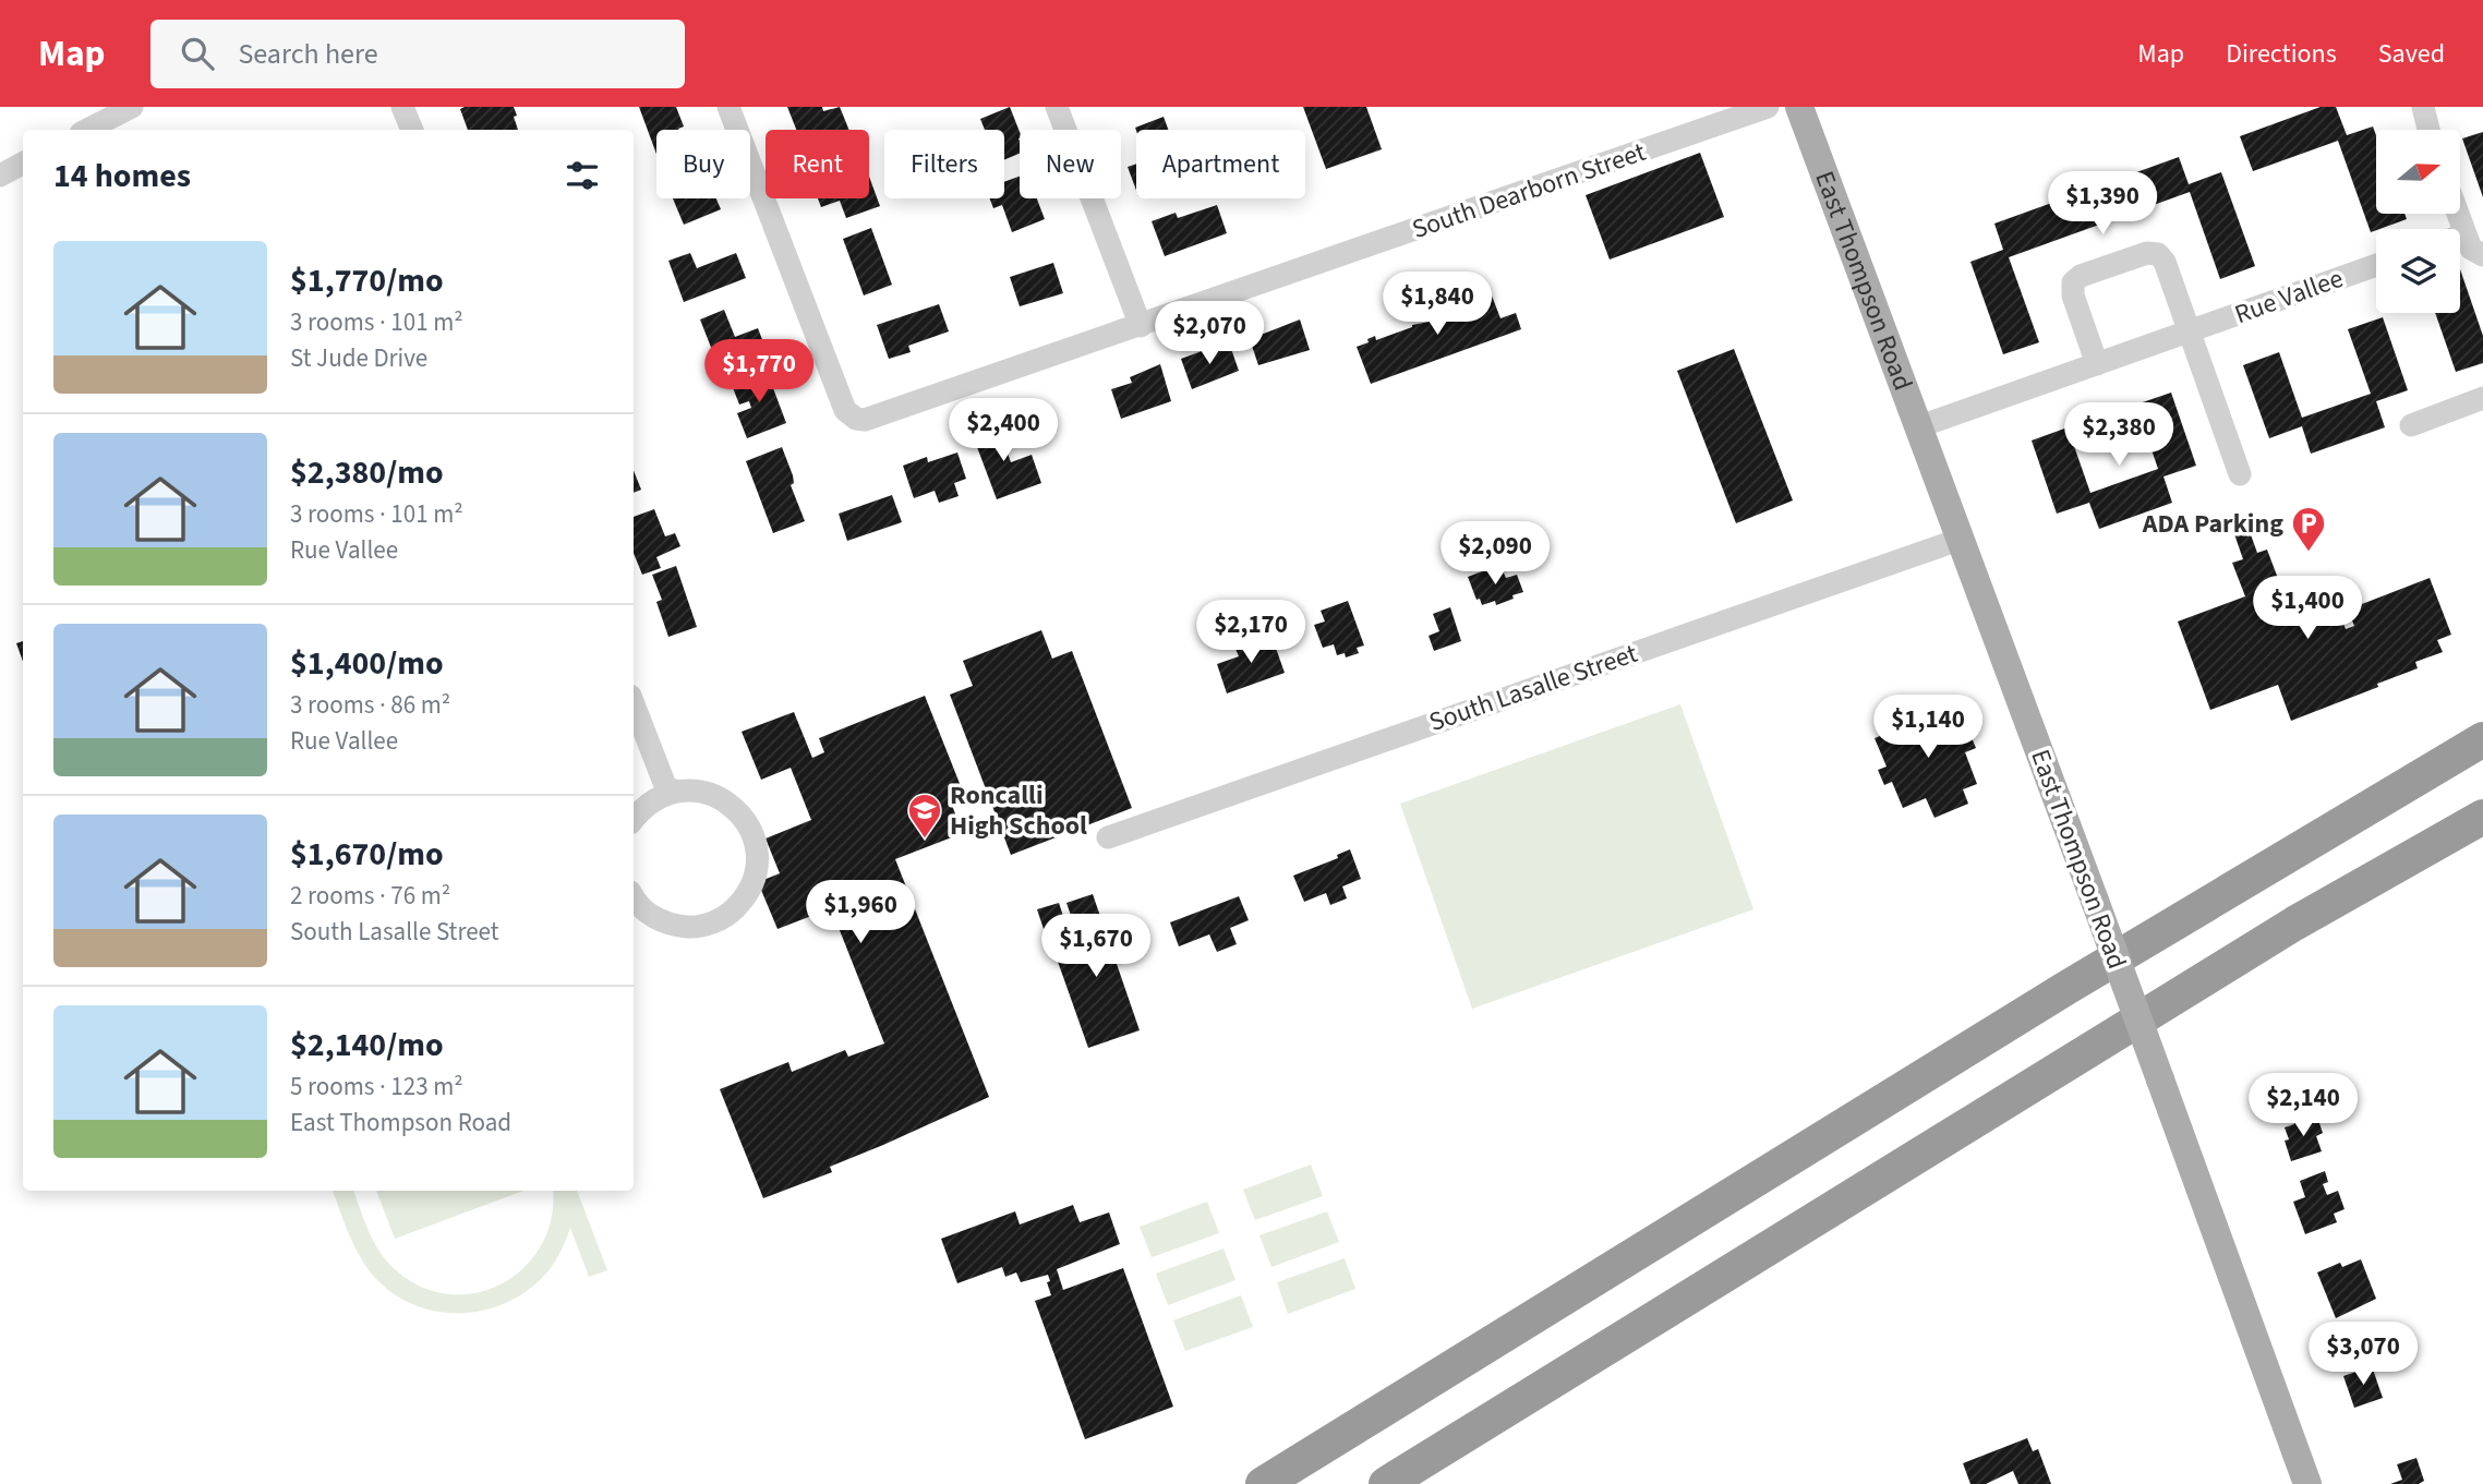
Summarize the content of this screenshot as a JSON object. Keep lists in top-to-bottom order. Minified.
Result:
{"streets":{"main road":["East Thompson Road"],"street":["South Dearborn Street","Rue Vallee","South Lasalle Street"]},"crossings":[["East Thompson Road","Rue Vallee"],["East Thompson Road","South Lasalle Street"]],"places":{"parking":["ADA Parking"],"school or university":["Roncalli High School"]},"north":"right","page":{"header":"Map","search":"Search here","nav":["Map","Directions","Saved"],"chip":["Buy","Rent","Filters","New","Apartment"],"heading":"14 homes","price":["$1,390","$1,840","$2,070","$1,770","$2,400","$2,380","$2,090","$1,400","$2,170","$1,140","$1,960","$1,670","$2,140","$3,070"],"list":[{"name":"$1,770/mo","note":"3 rooms · 101 m² · St Jude Drive"},{"name":"$2,380/mo","note":"3 rooms · 101 m² · Rue Vallee"},{"name":"$1,400/mo","note":"3 rooms · 86 m² · Rue Vallee"},{"name":"$1,670/mo","note":"2 rooms · 76 m² · South Lasalle Street"},{"name":"$2,140/mo","note":"5 rooms · 123 m² · East Thompson Road"}]}}
